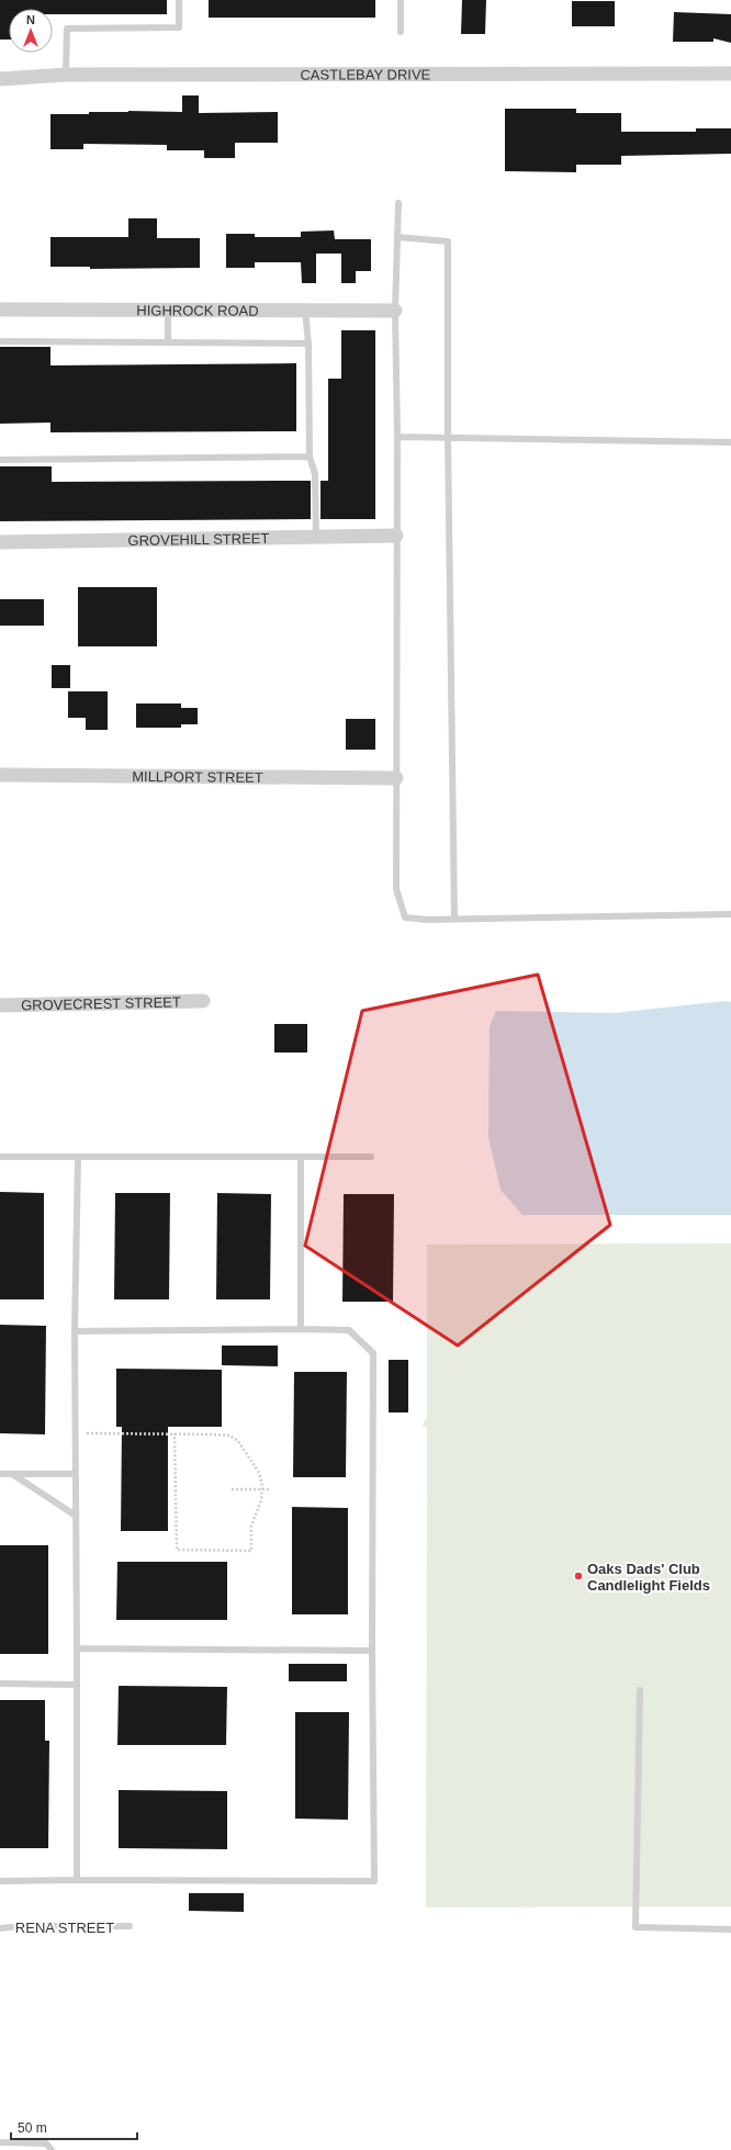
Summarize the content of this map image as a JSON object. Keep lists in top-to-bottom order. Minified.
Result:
{"streets":{"street":["CASTLEBAY DRIVE","HIGHROCK ROAD","GROVEHILL STREET","MILLPORT STREET","GROVECREST STREET"],"lane":["RENA STREET"]},"places":["Oaks Dads' Club Candlelight Fields"],"scale_bar":"50 m","north":"top"}
